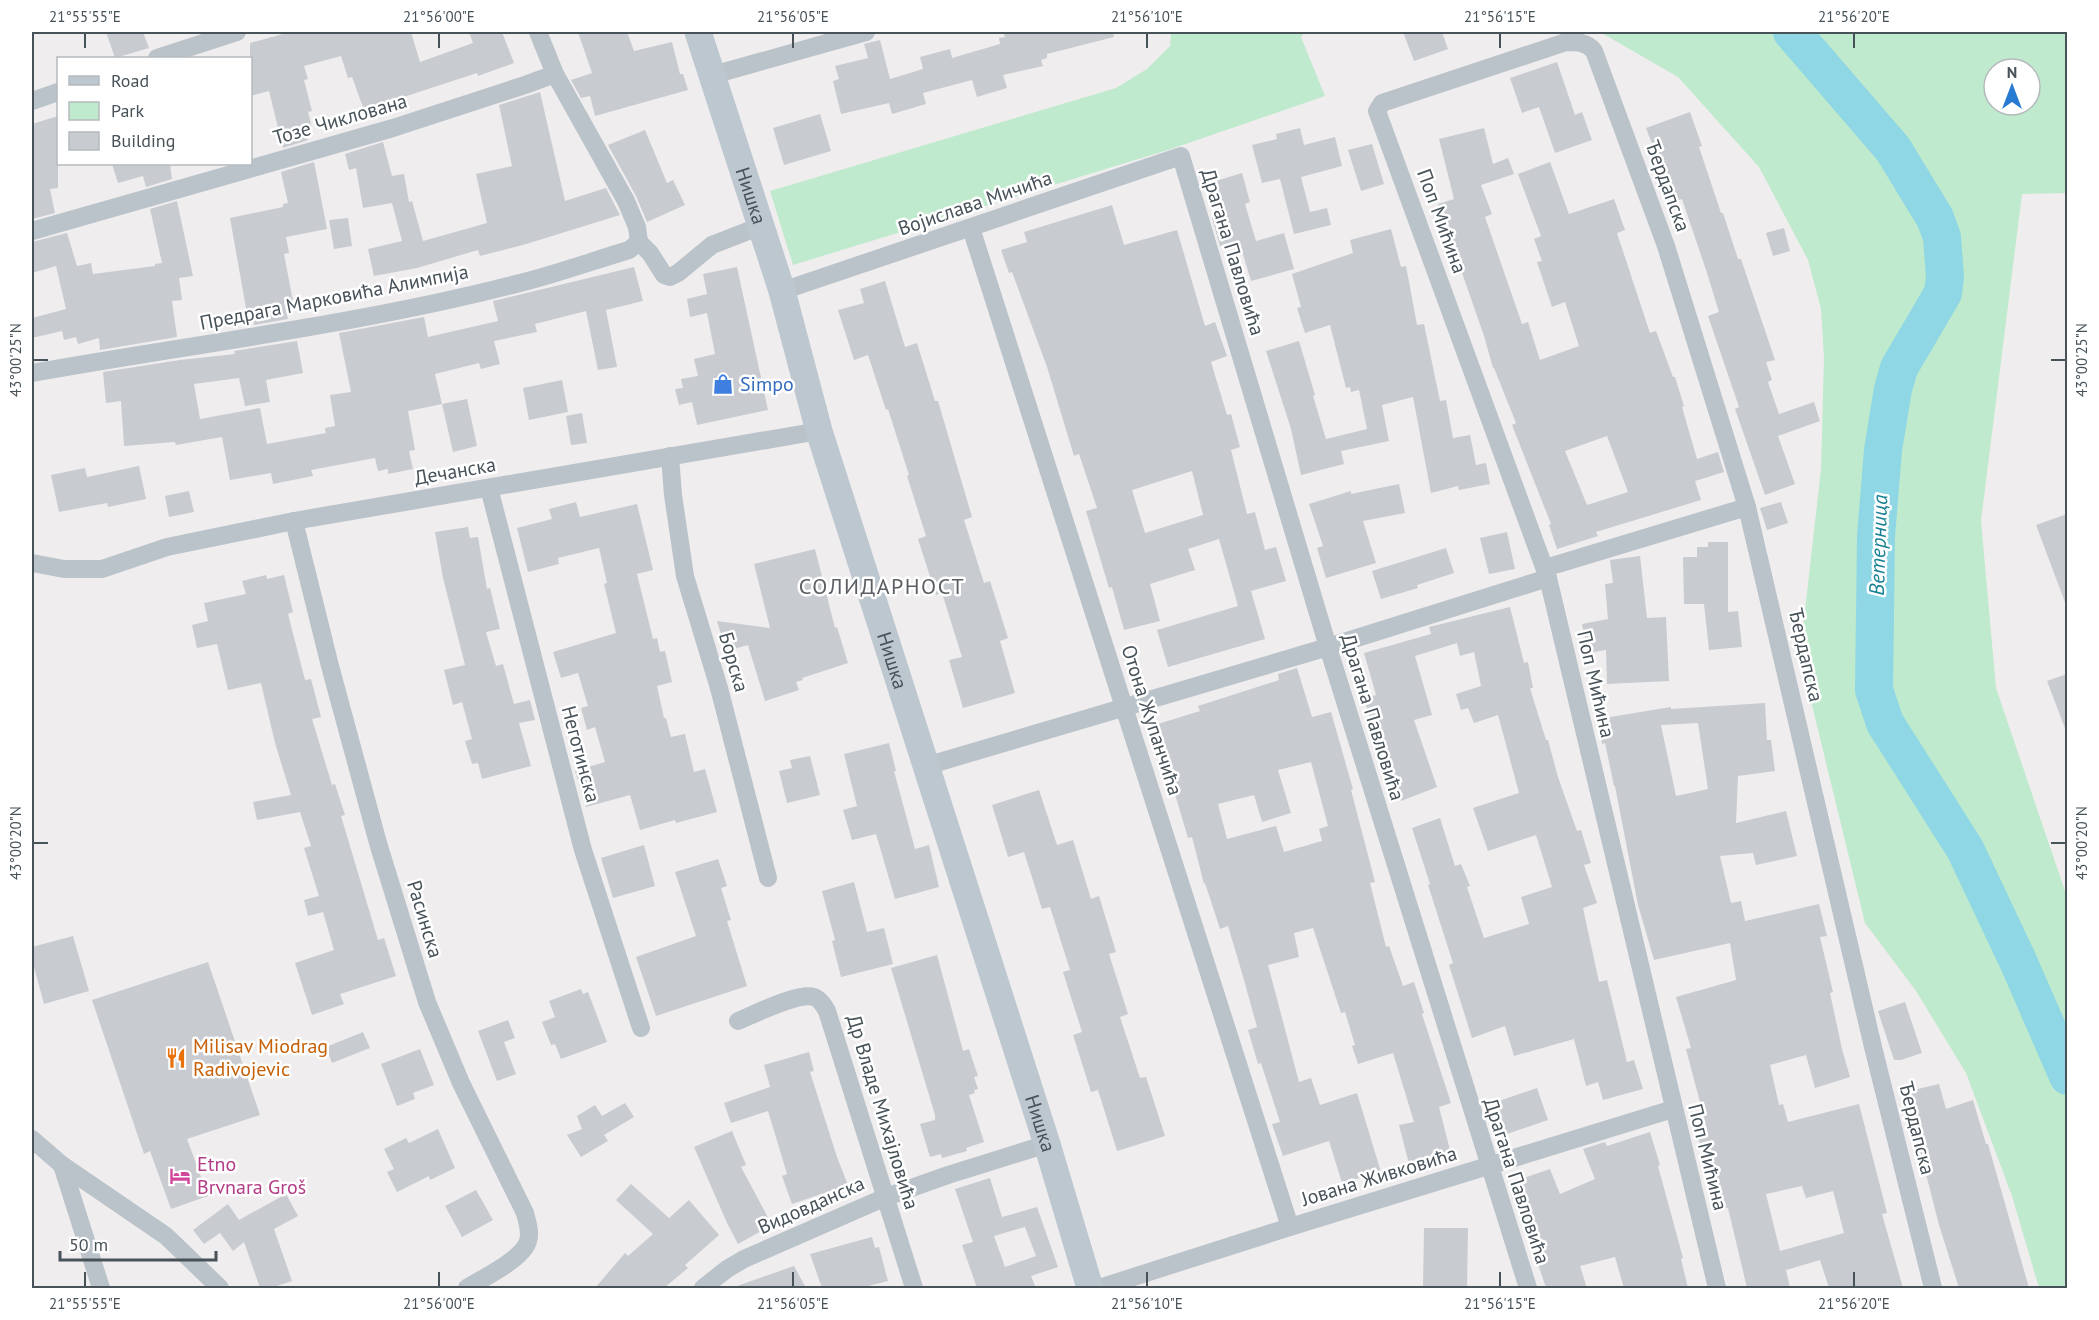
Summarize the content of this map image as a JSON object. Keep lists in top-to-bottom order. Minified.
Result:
{"streets":{"main road":["Нишка"],"street":["Тозе Чиклована","Ђердапска","Војислава Мичића","Поп Мићина","Драгана Павловића","Предрага Марковића Алимпија","Дечанска","Борска","Отона Жупанчића","Неготинска","Расинска","Др Владе Михајловића","Јована Живковића","Видовданска"]},"crossings":[["Ђердапска","Поп Мићина"],["Нишка","Војислава Мичића"],["Нишка","Дечанска"],["Нишка","Видовданска"],["Војислава Мичића","Драгана Павловића"],["Војислава Мичића","Отона Жупанчића"],["Поп Мићина","Јована Живковића"],["Драгана Павловића","Јована Живковића"],["Дечанска","Борска"],["Дечанска","Неготинска"],["Дечанска","Расинска"],["Отона Жупанчића","Јована Живковића"],["Др Владе Михајловића","Видовданска"]],"districts":["СОЛИДАРНОСТ"],"water":["Ветерница"],"places":{"shop":["Simpo"],"restaurant":["Milisav Miodrag Radivojevic"],"hotel":["Etno Brvnara Groš"]},"legend":["Road","Park","Building"],"scale_bar":"50 m","north":"top","coordinates":["21°55'55\"E","21°56'00\"E","21°56'05\"E","21°56'10\"E","21°56'15\"E","21°56'20\"E","43°00'25\"N","43°00'20\"N"]}
